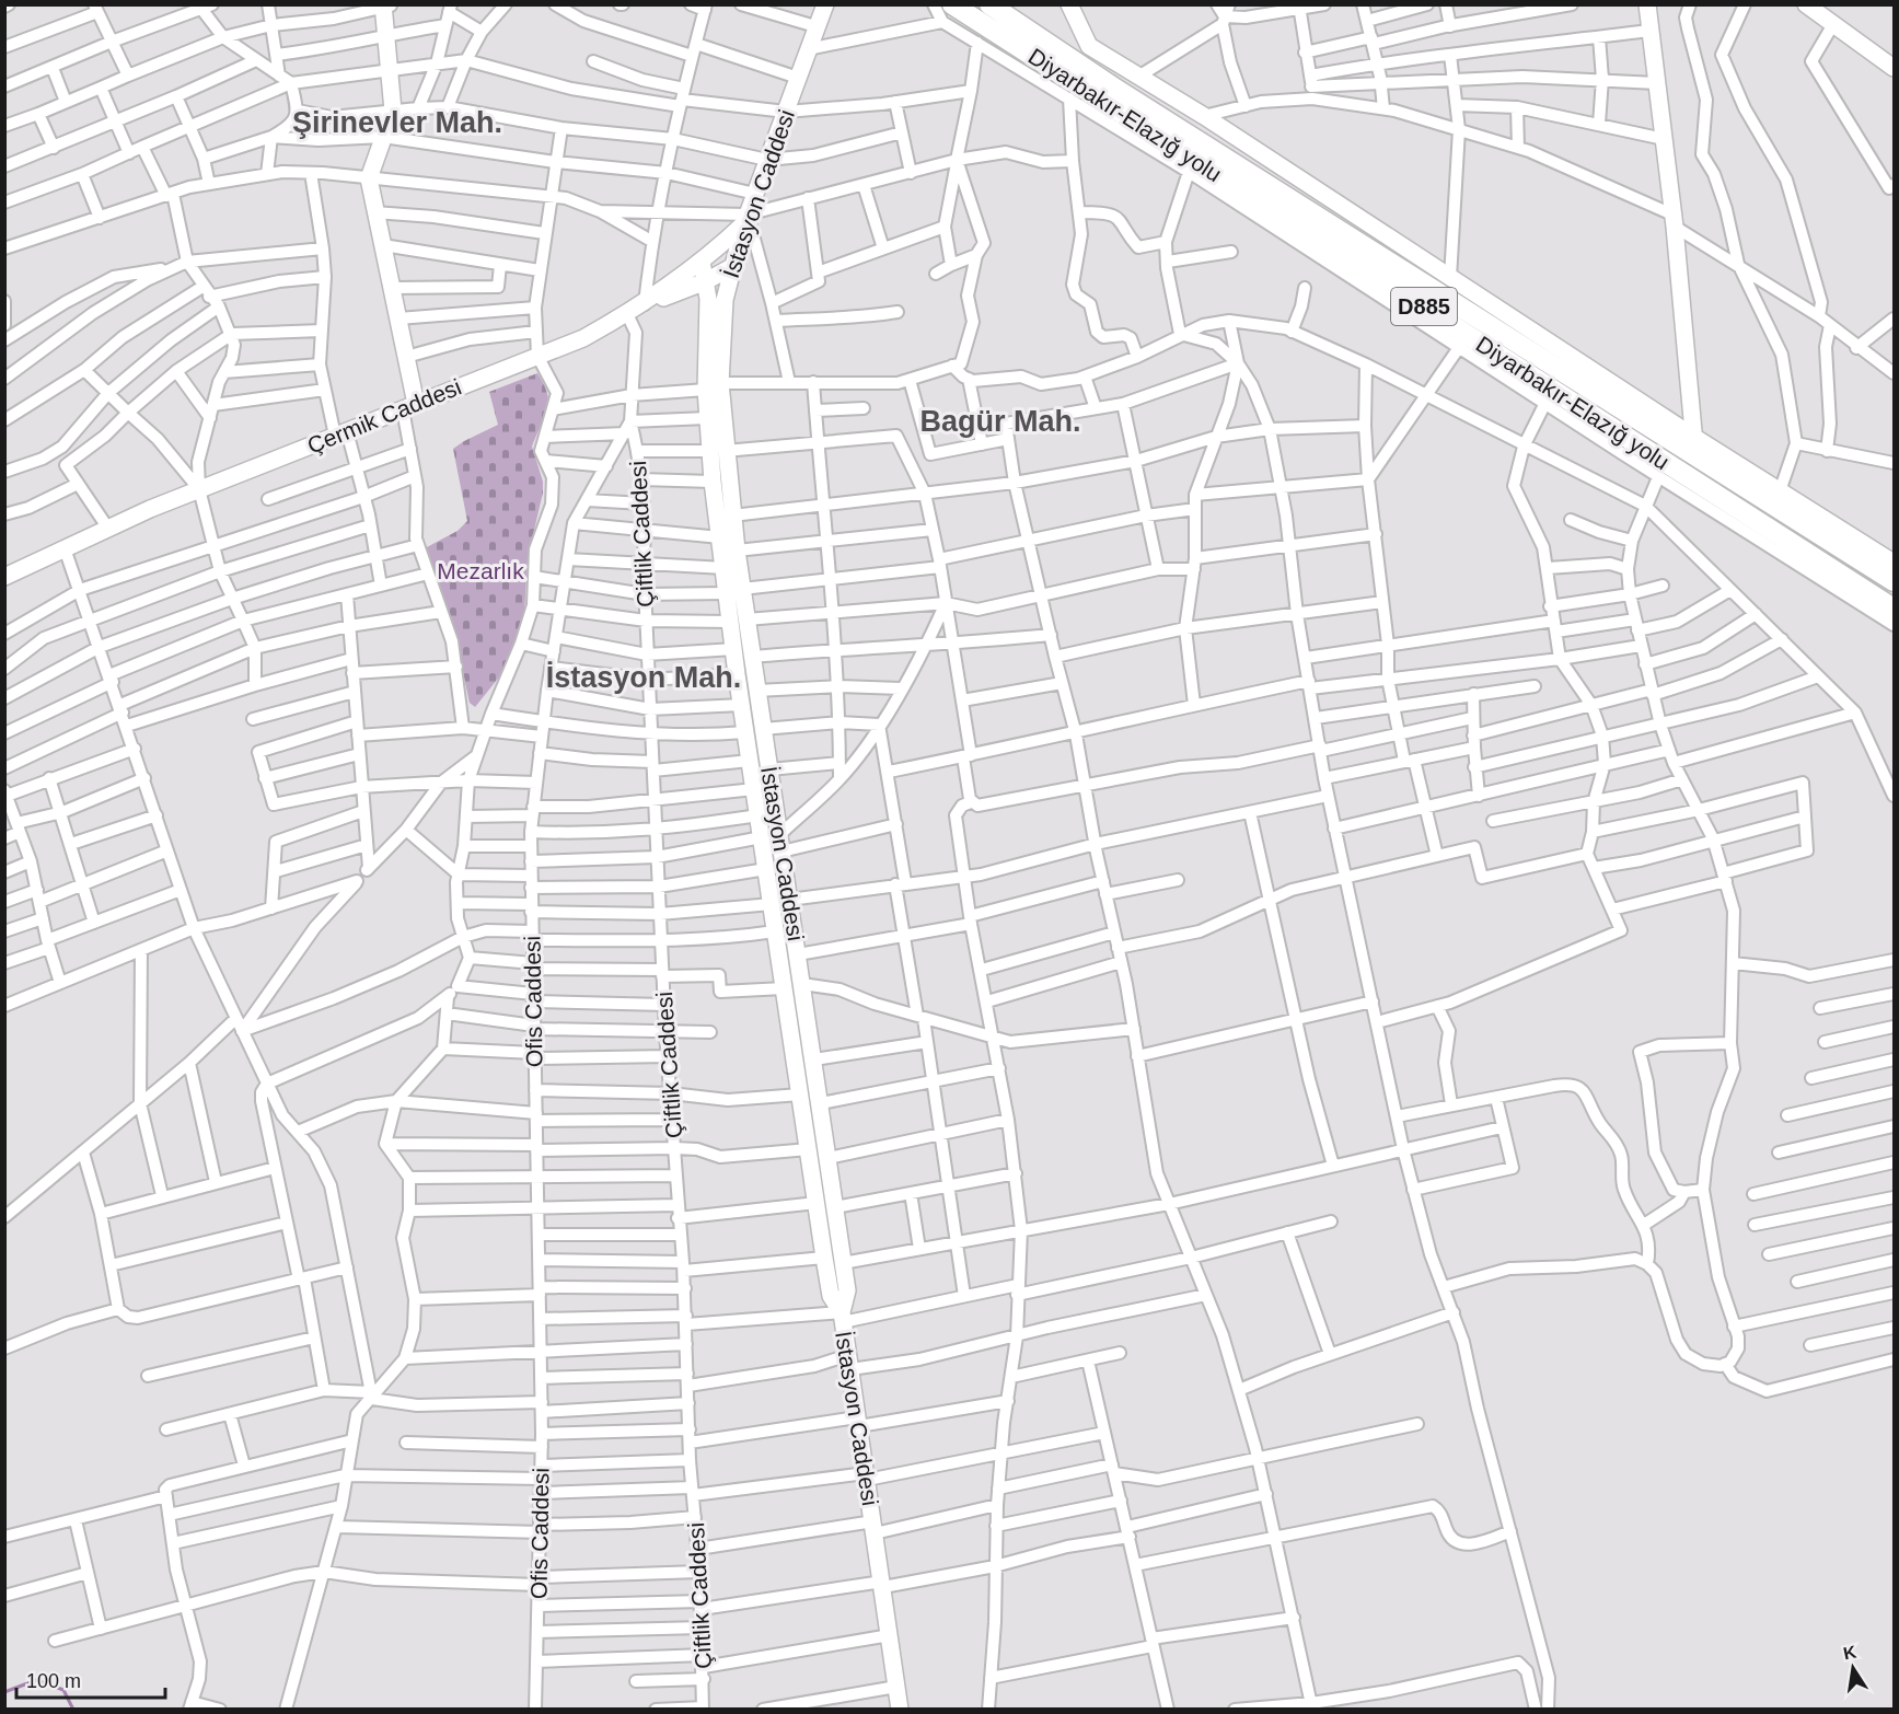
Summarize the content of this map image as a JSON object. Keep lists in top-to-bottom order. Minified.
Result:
{"streets":{"highway":["Diyarbakır-Elazığ yolu","D885"],"main road":["İstasyon Caddesi","Çermik Caddesi"],"street":["Çiftlik Caddesi","Ofis Caddesi"]},"crossings":[["İstasyon Caddesi","Çermik Caddesi"],["Çermik Caddesi","Ofis Caddesi"],["Çiftlik Caddesi","Ofis Caddesi"]],"districts":["Şirinevler Mah.","Bagür Mah.","İstasyon Mah."],"parks":["Mezarlık"],"scale_bar":"100 m","north":"top"}
